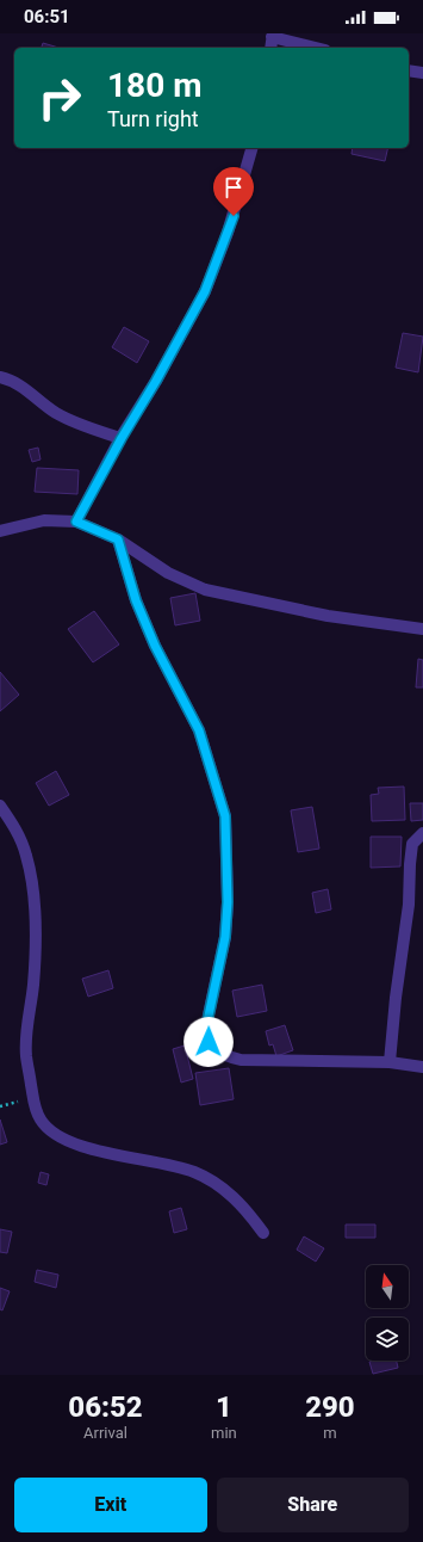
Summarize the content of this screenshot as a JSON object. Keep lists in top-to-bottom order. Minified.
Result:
{"north":"top","page":{"status":"06:51","turn":["180 m","Turn right"],"eta":["06:52","Arrival","1","min","290","m"],"buttons":["Exit","Share"]}}
